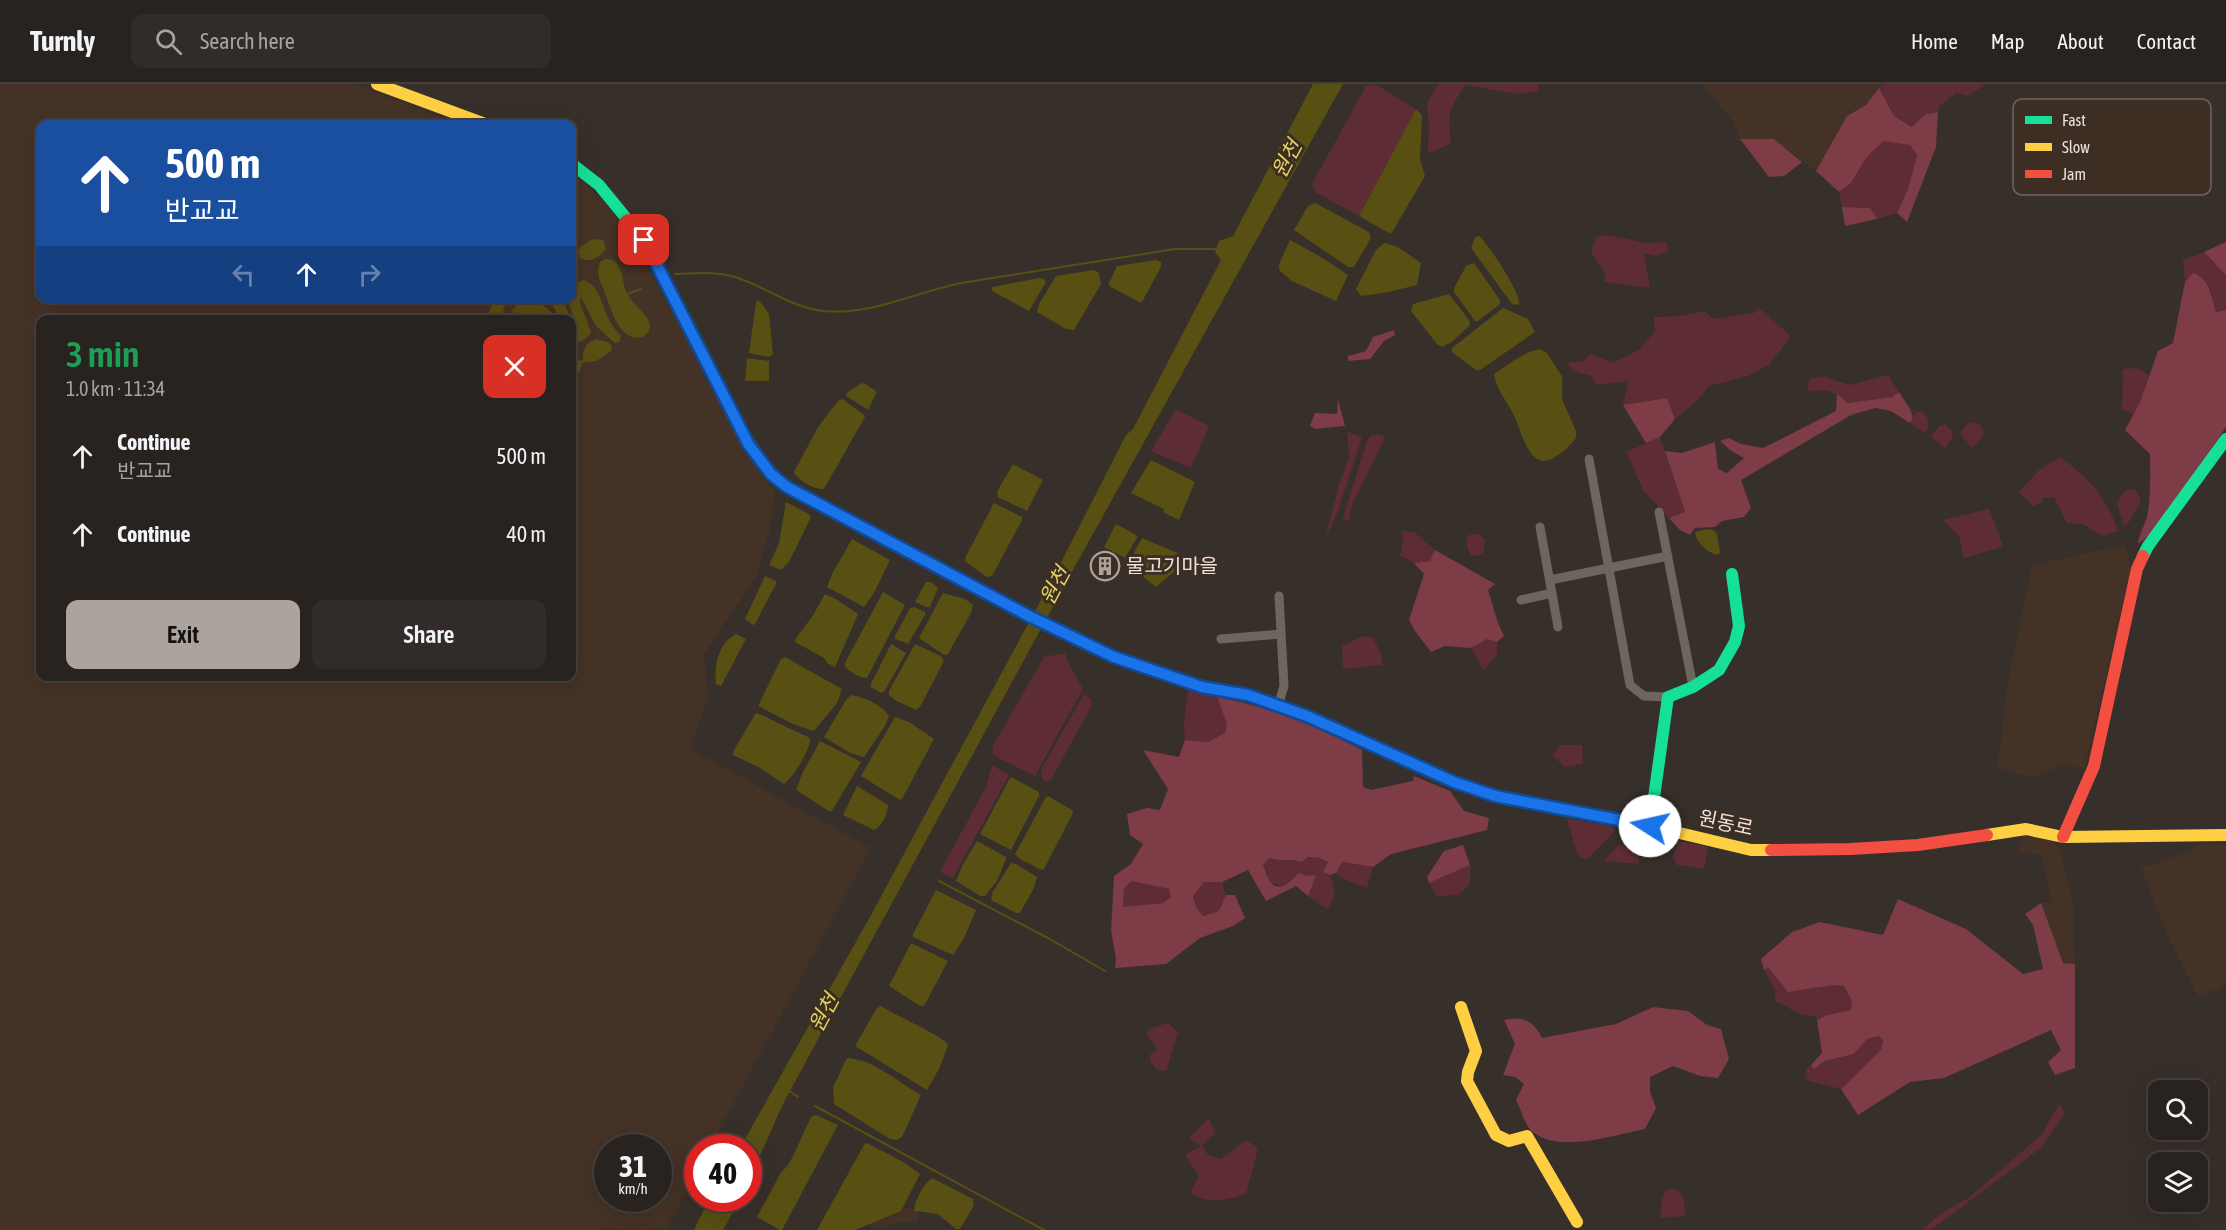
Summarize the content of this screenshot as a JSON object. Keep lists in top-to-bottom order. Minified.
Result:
{"streets":{"street":["원동로"]},"water":["원천"],"places":{"building":["물고기마을"]},"legend":["Fast","Slow","Jam"],"page":{"header":"Turnly","search":"Search here","nav":["Home","Map","About","Contact"],"turn":["500 m","반교교"],"heading":["3 min","1.0 km · 11:34"],"list":[{"name":"Continue","note":"반교교","value":"500 m"},{"name":"Continue","value":"40 m"}],"buttons":["Exit","Share"],"speed":"31 km/h","limit":"40"}}
